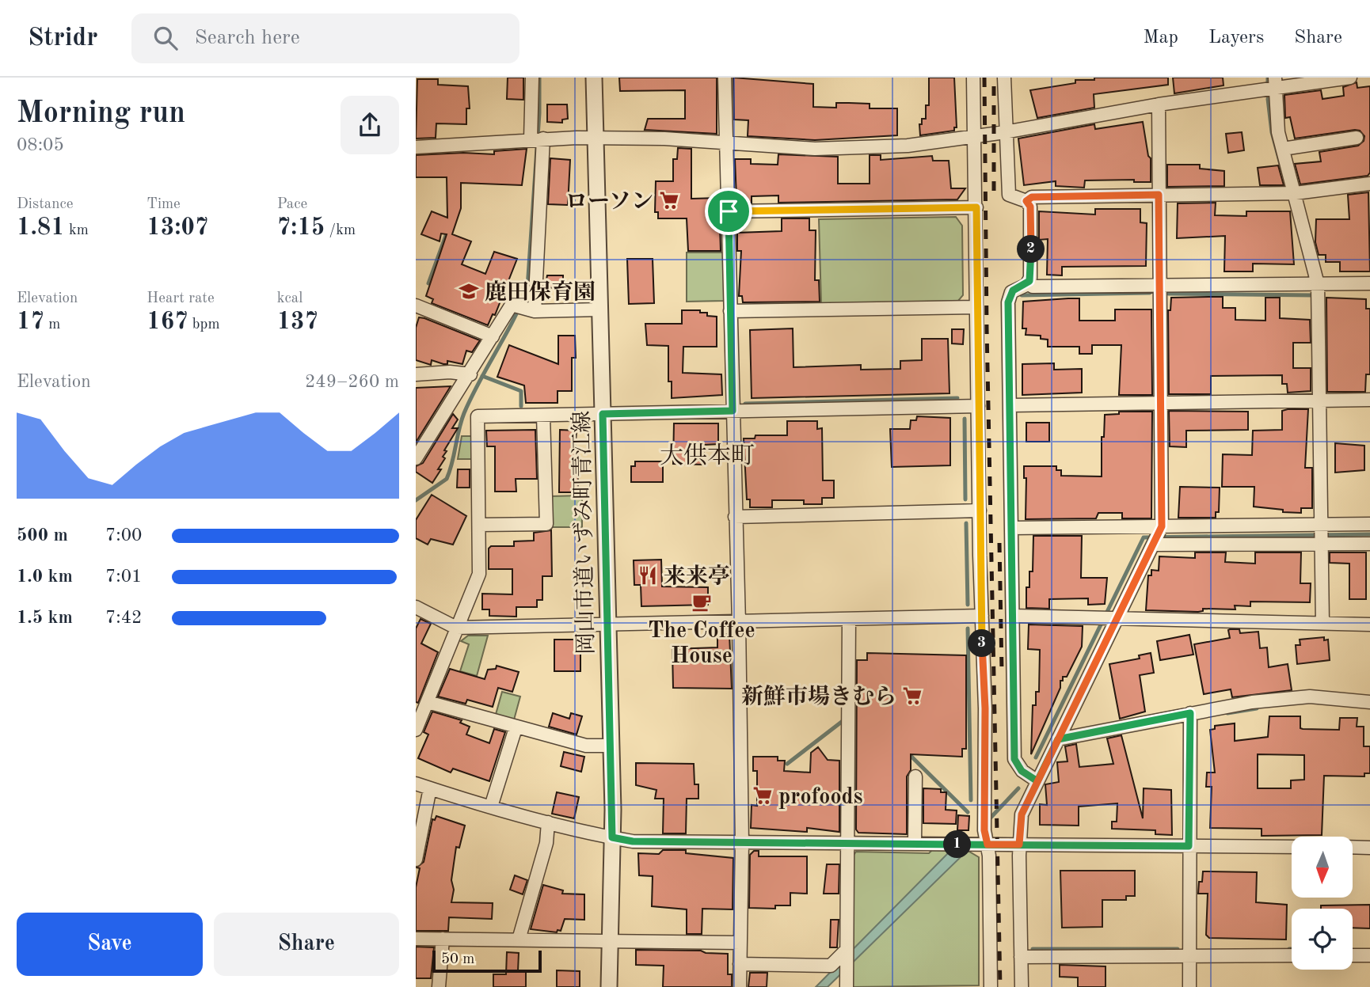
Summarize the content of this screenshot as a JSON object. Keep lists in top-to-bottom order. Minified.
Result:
{"streets":{"street":["岡山市道いずみ町青江線"]},"districts":["大供本町"],"places":{"supermarket":["ローソン","新鮮市場きむら","profoods"],"school or university":["鹿田保育園"],"restaurant":["来来亭"],"cafe":["The Coffee House"]},"scale_bar":"50 m","north":"bottom","page":{"header":"Stridr","search":"Search here","nav":["Map","Layers","Share"],"heading":["Morning run","08:05"],"stats":[["Distance","1.81 km"],["Time","13:07"],["Pace","7:15 /km"],["Elevation","17 m"],["Heart rate","167 bpm"],["kcal","137"]],"pins":["2","3","1"],"chart":["Elevation","249–260 m"],"list":[{"name":"500 m","note":"7:00"},{"name":"1.0 km","note":"7:01"},{"name":"1.5 km","note":"7:42"}],"buttons":["Save","Share"],"scale":"50 m"}}
